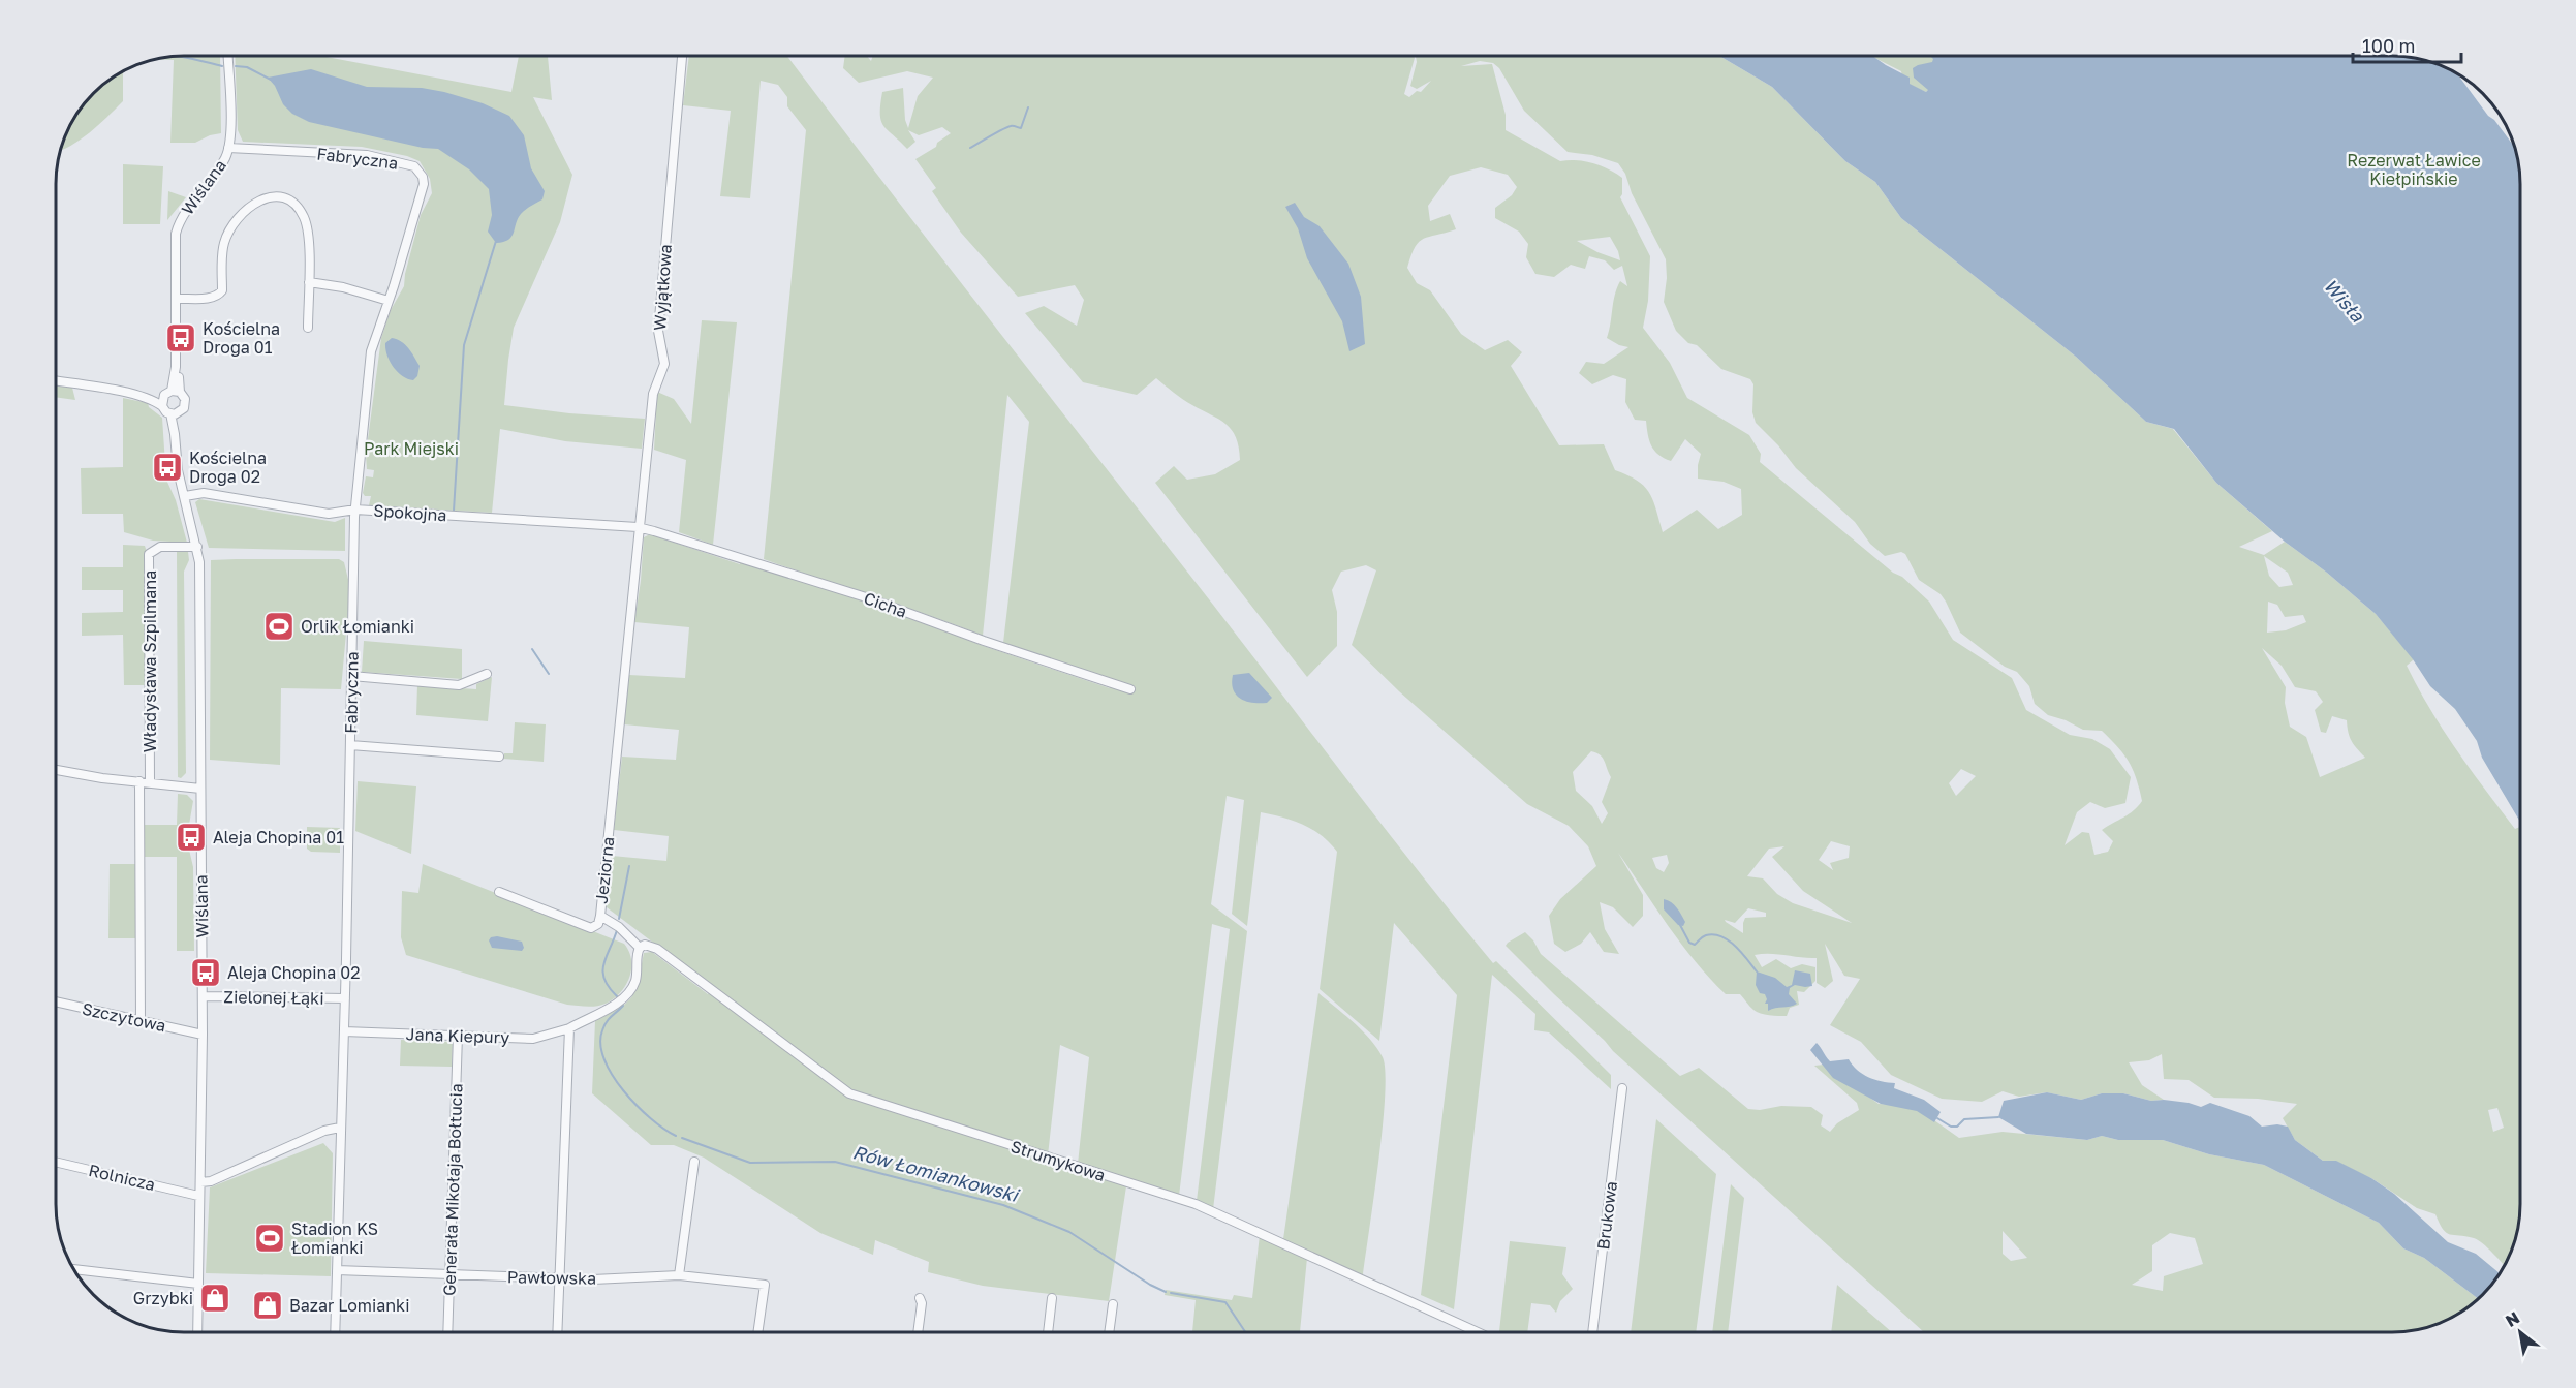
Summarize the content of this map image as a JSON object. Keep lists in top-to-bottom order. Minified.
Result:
{"streets":{"street":["Fabryczna","Wiślana","Wyjątkowa","Spokojna","Cicha","Władysława Szpilmana","Jeziorna","Zielonej Łąki","Szczytowa","Jana Kiepury","Strumykowa","Rolnicza","Generała Mikołaja Bołtucia","Brukowa","Pawłowska"]},"crossings":[["Fabryczna","Wiślana"],["Fabryczna","Spokojna"],["Fabryczna","Zielonej Łąki"],["Fabryczna","Jana Kiepury"],["Fabryczna","Pawłowska"],["Wiślana","Spokojna"],["Wiślana","Władysława Szpilmana"],["Wiślana","Zielonej Łąki"],["Wiślana","Szczytowa"],["Wiślana","Rolnicza"],["Wyjątkowa","Spokojna"],["Wyjątkowa","Cicha"],["Wyjątkowa","Jeziorna"],["Spokojna","Cicha"],["Spokojna","Jeziorna"],["Cicha","Jeziorna"],["Jeziorna","Strumykowa"],["Jana Kiepury","Generała Mikołaja Bołtucia"],["Generała Mikołaja Bołtucia","Pawłowska"]],"water":["Wisła","Rów Łomiankowski"],"parks":["Rezerwat Ławice Kiełpińskie","Park Miejski"],"places":{"bus stop":["Kościelna Droga 01","Kościelna Droga 02","Aleja Chopina 01","Aleja Chopina 02"],"sports":["Orlik Łomianki","Stadion KS Łomianki"],"shop":["Grzybki","Bazar Lomianki"]},"scale_bar":"100 m","north":"top left"}
